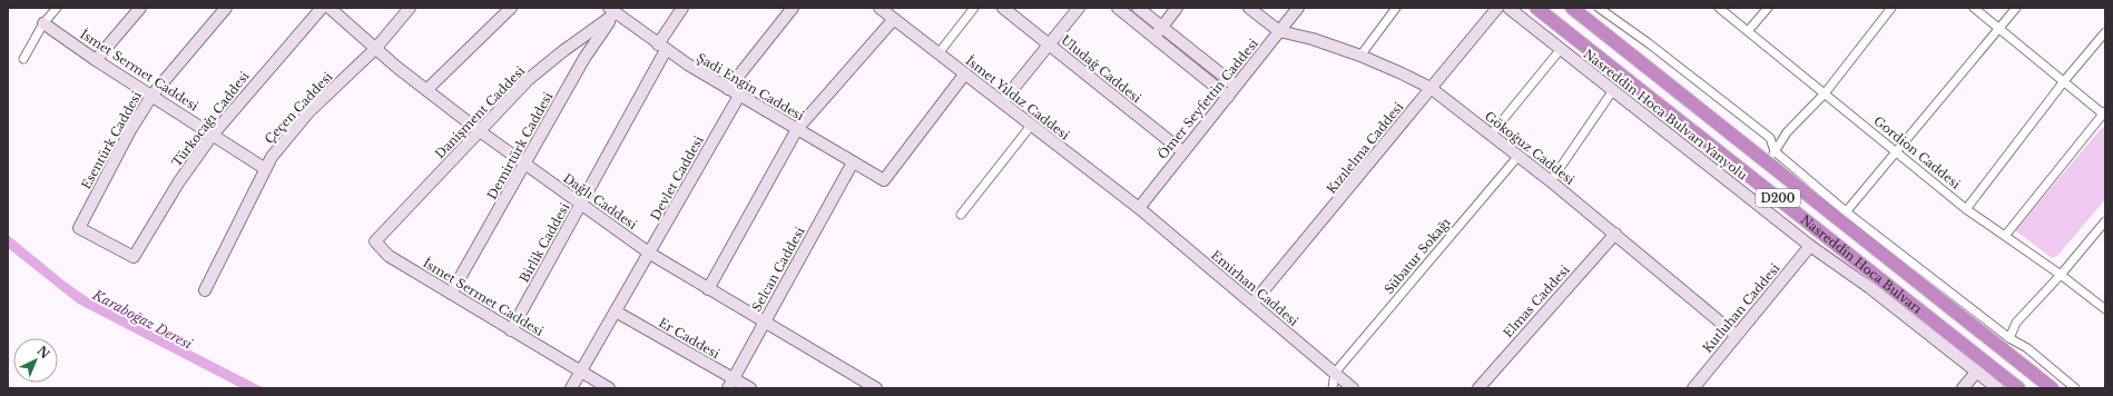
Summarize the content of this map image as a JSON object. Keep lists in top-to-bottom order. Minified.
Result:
{"streets":{"highway":["D200","Nasreddin Hoca Bulvarı"],"street":["Uludağ Caddesi","İsmet Sermet Caddesi","Şadi Engin Caddesi","İsmet Yıldız Caddesi","Ömer Seyfettin Caddesi","Çeçen Caddesi","Danişment Caddesi","Nasreddin Hoca Bulvarı Yanyolu","Türkocağı Caddesi","Esentürk Caddesi","Demirtürk Caddesi","Kızılelma Caddesi","Gökoğuz Caddesi","Gordion Caddesi","Devlet Caddesi","Dağlı Caddesi","Birlik Caddesi","Sübatur Sokağı","Selcan Caddesi","Emirhan Caddesi","Elmas Caddesi","Kutluhan Caddesi","Er Caddesi"]},"crossings":[["Uludağ Caddesi","Ömer Seyfettin Caddesi"],["İsmet Sermet Caddesi","Çeçen Caddesi"],["İsmet Sermet Caddesi","Danişment Caddesi"],["İsmet Sermet Caddesi","Türkocağı Caddesi"],["İsmet Sermet Caddesi","Esentürk Caddesi"],["İsmet Sermet Caddesi","Demirtürk Caddesi"],["İsmet Sermet Caddesi","Devlet Caddesi"],["İsmet Sermet Caddesi","Birlik Caddesi"],["Şadi Engin Caddesi","İsmet Yıldız Caddesi"],["Şadi Engin Caddesi","Danişment Caddesi"],["Şadi Engin Caddesi","Demirtürk Caddesi"],["Şadi Engin Caddesi","Devlet Caddesi"],["Şadi Engin Caddesi","Birlik Caddesi"],["Şadi Engin Caddesi","Selcan Caddesi"],["İsmet Yıldız Caddesi","Ömer Seyfettin Caddesi"],["İsmet Yıldız Caddesi","Emirhan Caddesi"],["Ömer Seyfettin Caddesi","Gökoğuz Caddesi"],["Ömer Seyfettin Caddesi","Emirhan Caddesi"],["Çeçen Caddesi","Dağlı Caddesi"],["Danişment Caddesi","Demirtürk Caddesi"],["Danişment Caddesi","Dağlı Caddesi"],["Nasreddin Hoca Bulvarı Yanyolu","Kutluhan Caddesi"],["Türkocağı Caddesi","Esentürk Caddesi"],["Demirtürk Caddesi","Dağlı Caddesi"],["Kızılelma Caddesi","Gökoğuz Caddesi"],["Kızılelma Caddesi","Emirhan Caddesi"],["Gökoğuz Caddesi","Sübatur Sokağı"],["Gökoğuz Caddesi","Elmas Caddesi"],["Gökoğuz Caddesi","Kutluhan Caddesi"],["Devlet Caddesi","Dağlı Caddesi"],["Devlet Caddesi","Er Caddesi"],["Dağlı Caddesi","Birlik Caddesi"],["Dağlı Caddesi","Selcan Caddesi"],["Sübatur Sokağı","Emirhan Caddesi"],["Selcan Caddesi","Er Caddesi"]],"water":["Karaboğaz Deresi"],"north":"top right"}
